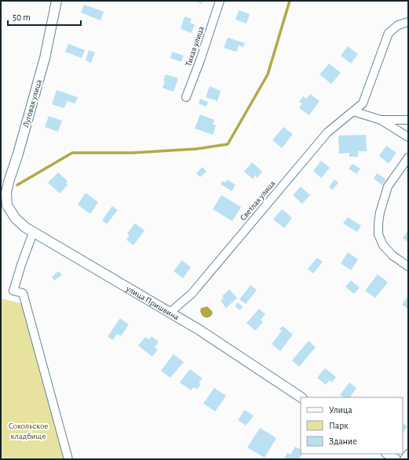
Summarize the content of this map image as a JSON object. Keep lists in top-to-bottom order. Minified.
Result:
{"streets":{"street":["Тихая улица","Луговая улица","Светлая улица","улица Пришвина"]},"crossings":[["Луговая улица","улица Пришвина"],["Светлая улица","улица Пришвина"]],"parks":["Сокольское кладбище"],"legend":["Улица","Парк","Здание"],"scale_bar":"50 m"}
